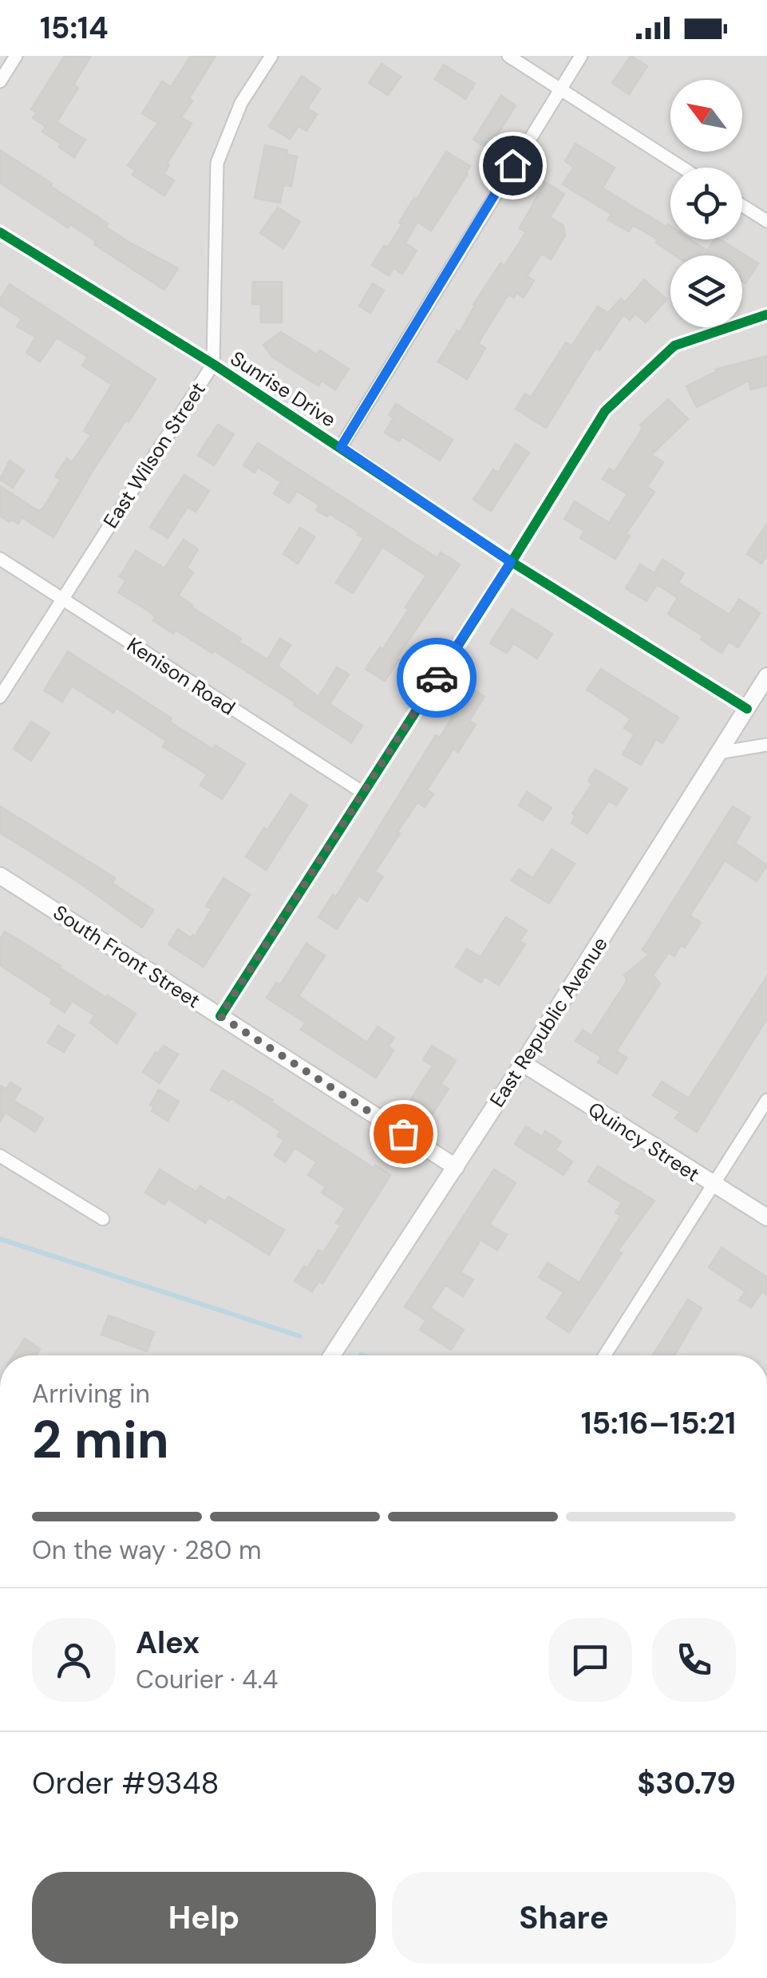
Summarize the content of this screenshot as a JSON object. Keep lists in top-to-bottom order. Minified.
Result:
{"streets":{"street":["Sunrise Drive","East Wilson Street","Kenison Road","South Front Street","East Republic Avenue","Quincy Street"]},"crossings":[["Sunrise Drive","East Wilson Street"],["Sunrise Drive","East Republic Avenue"],["East Wilson Street","Kenison Road"],["South Front Street","East Republic Avenue"],["East Republic Avenue","Quincy Street"]],"north":"top left","page":{"status":"15:14","heading":["2 min","Arriving in","15:16–15:21"],"panel":["Alex","Courier · 4.4","Order #9348","$30.79"],"bar":"On the way · 280 m","buttons":["Help","Share"]}}
